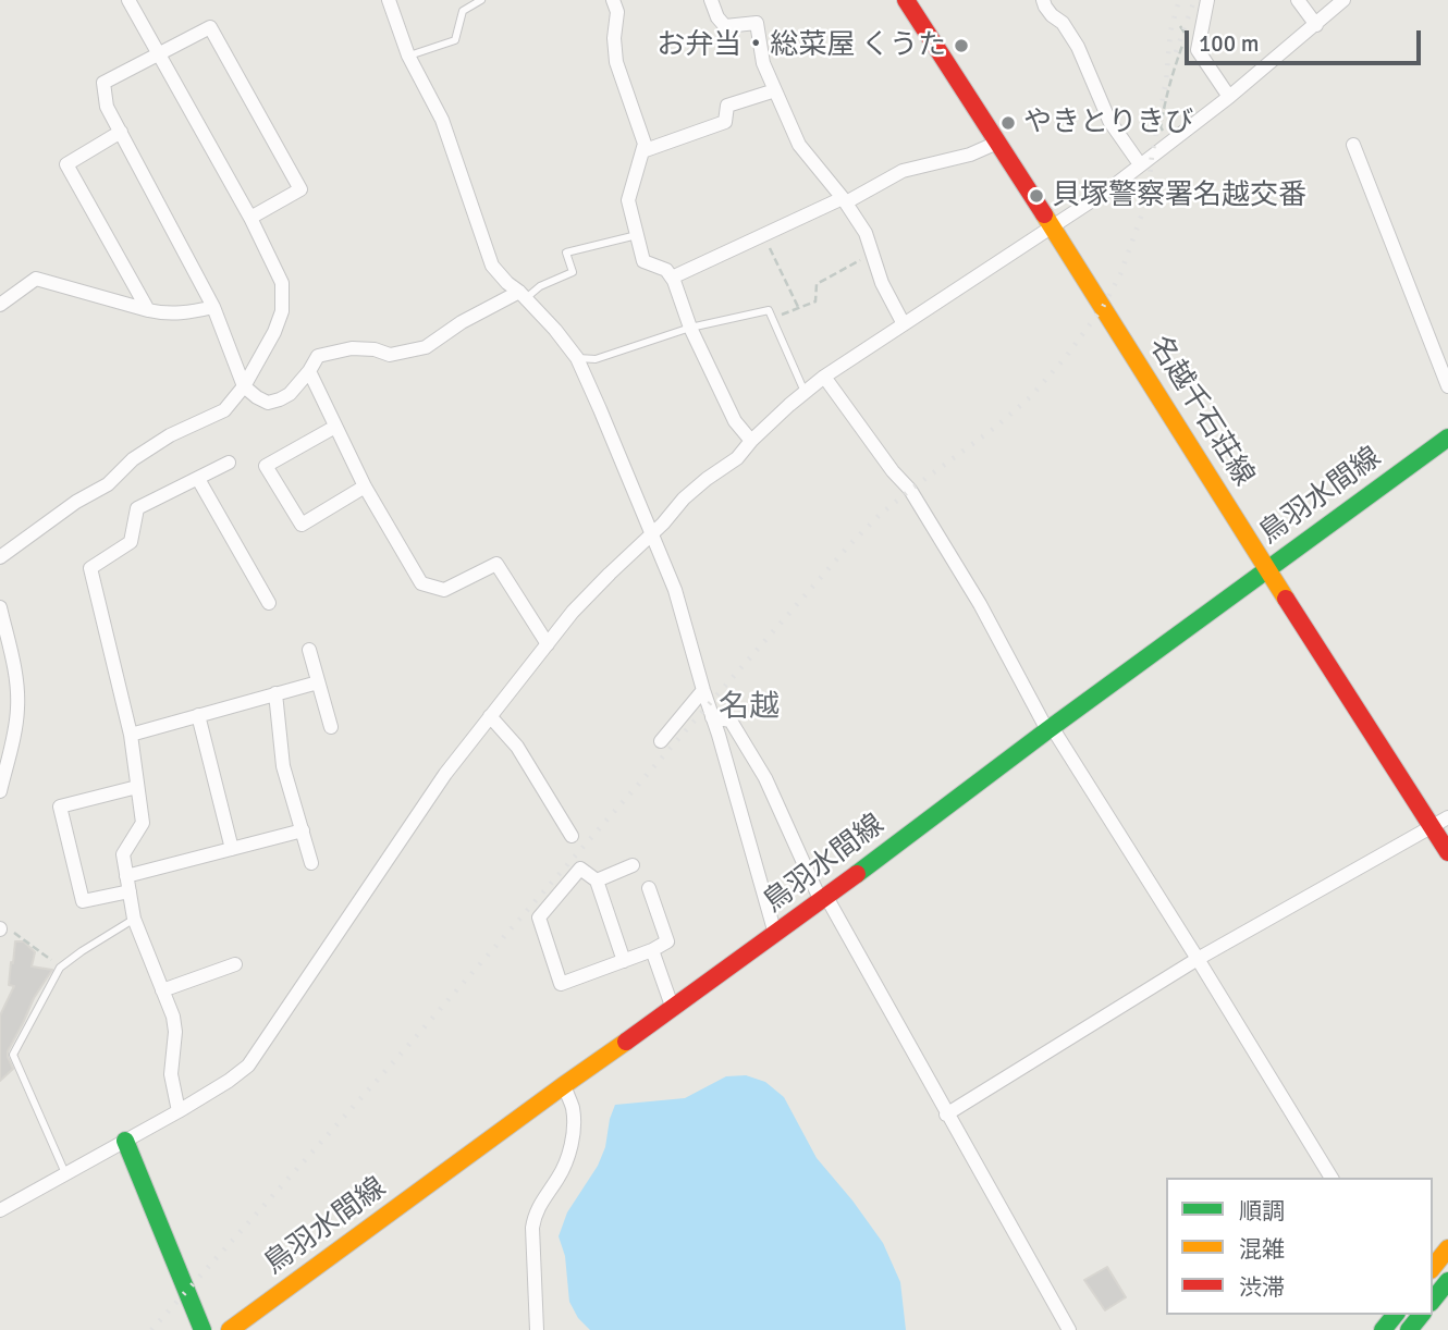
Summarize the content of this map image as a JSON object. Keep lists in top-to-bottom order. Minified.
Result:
{"streets":{"street":["名越千石荘線","鳥羽水間線"]},"crossings":[["名越千石荘線","鳥羽水間線"]],"districts":["名越"],"places":["お弁当・総菜屋 くうた","やきとりきび","貝塚警察署名越交番"],"legend":["順調","混雑","渋滞"],"scale_bar":"100 m"}
